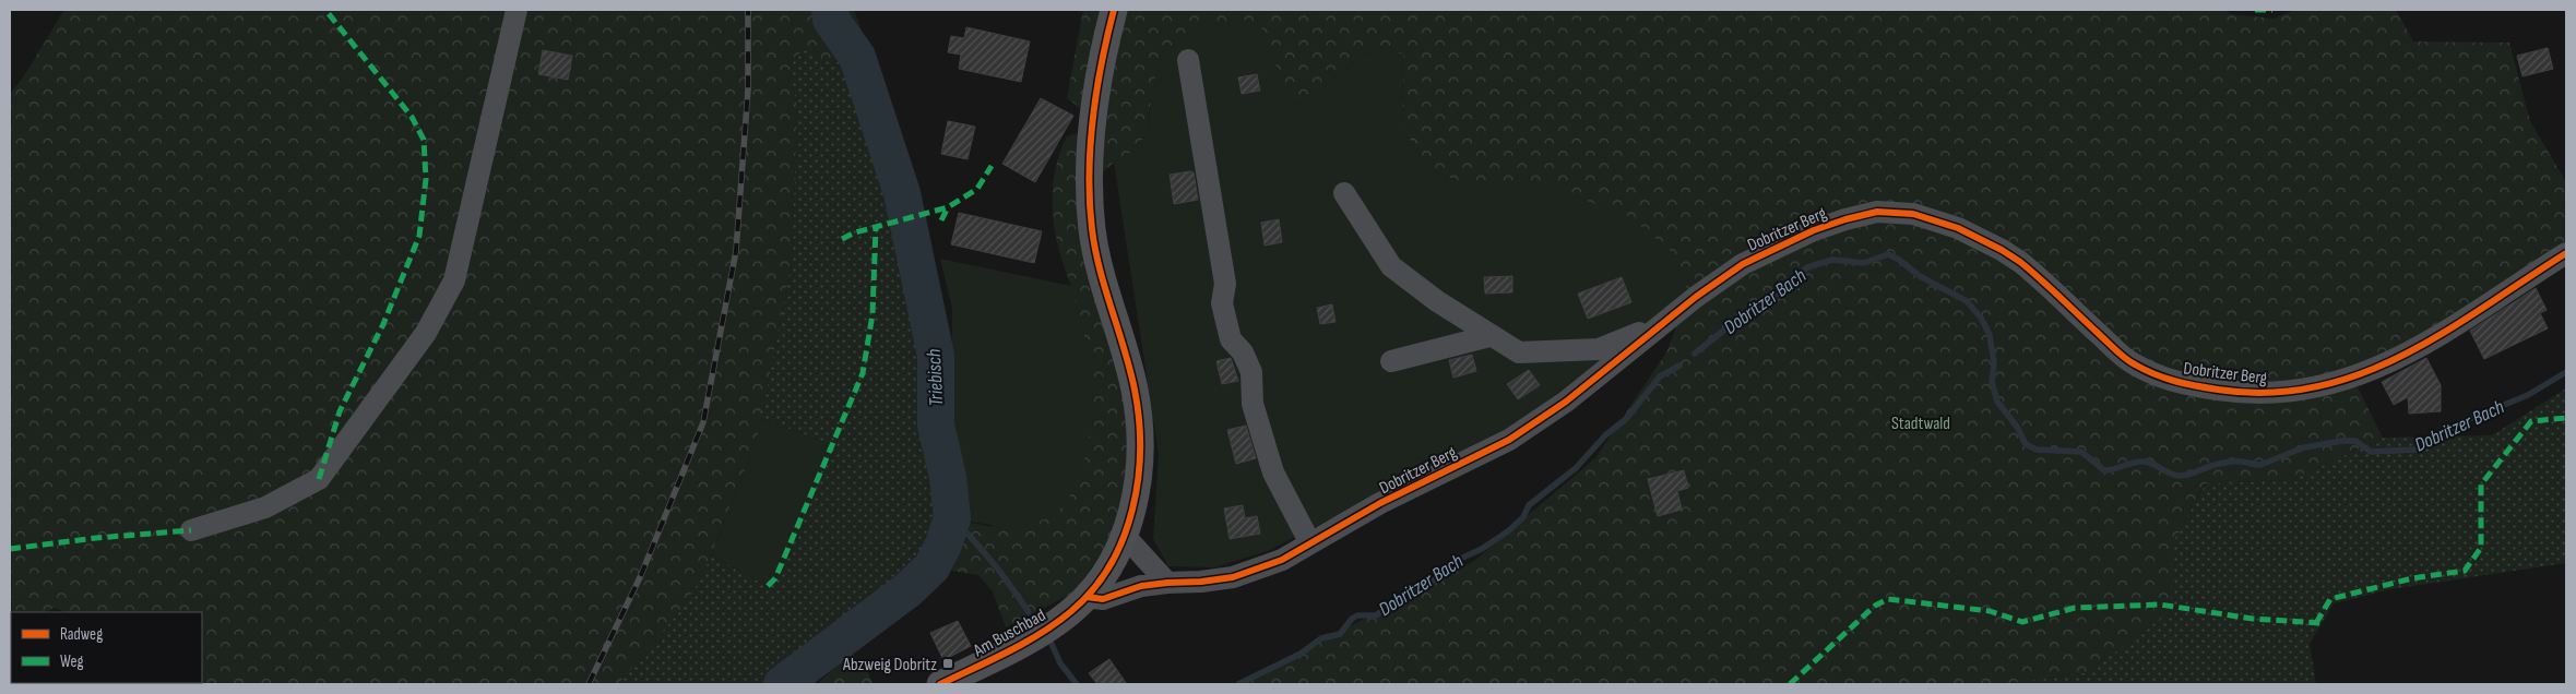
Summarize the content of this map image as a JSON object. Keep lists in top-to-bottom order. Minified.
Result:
{"streets":{"main road":["Am Buschbad"],"street":["Dobritzer Berg"]},"crossings":[["Dobritzer Berg","Am Buschbad"]],"water":["Dobritzer Bach","Triebisch"],"parks":["Stadtwald"],"places":{"transit":["Abzweig Dobritz"]},"legend":["Radweg","Weg"]}
